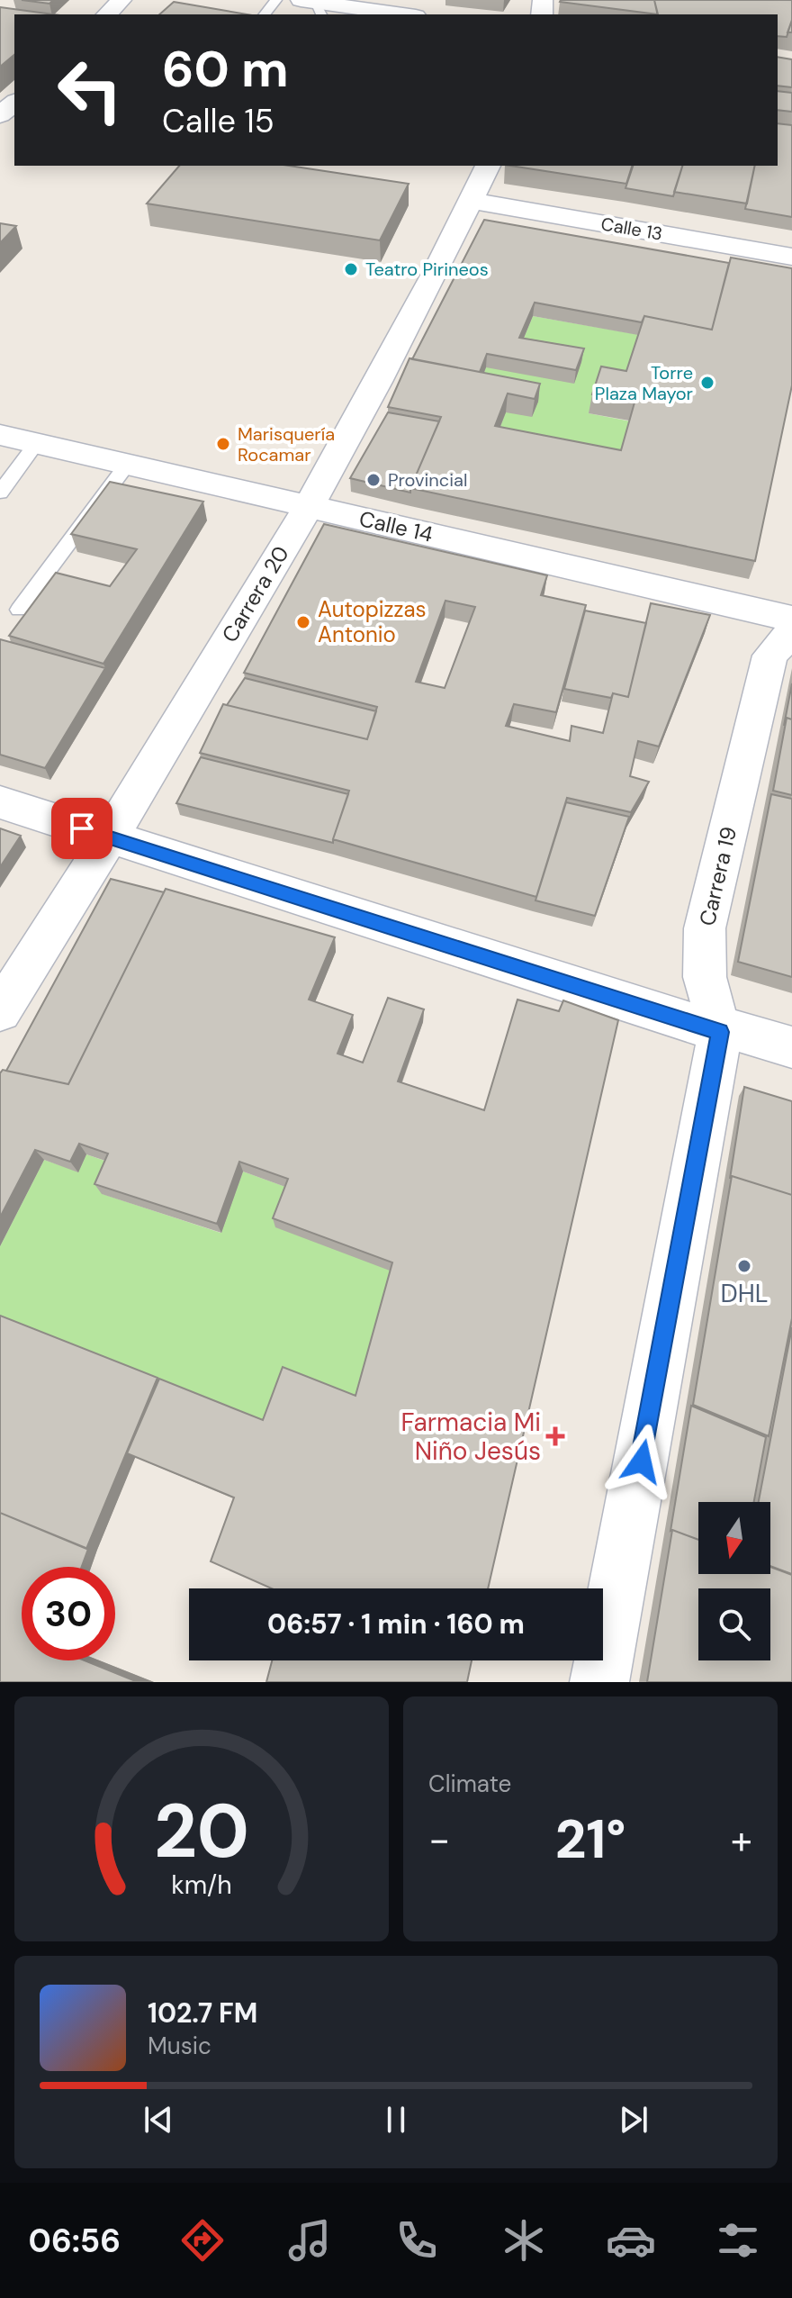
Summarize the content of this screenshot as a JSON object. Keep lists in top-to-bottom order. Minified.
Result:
{"streets":{"street":["Calle 13","Calle 14","Carrera 20","Carrera 19"]},"crossings":[["Calle 13","Carrera 20"],["Calle 14","Carrera 20"]],"places":{"other":["Teatro Pirineos","Torre Plaza Mayor","Marisquería Rocamar","Provincial","Autopizzas Antonio","DHL"],"health":["Farmacia Mi Niño Jesús"]},"north":"bottom","page":{"turn":["60 m","Calle 15"],"limit":"30","trip":"06:57 · 1 min · 160 m","tile":"Climate","heat":["−","21°","+"],"song":["102.7 FM","Music"],"tabs":"06:56","gauge":["20","km/h"]}}
